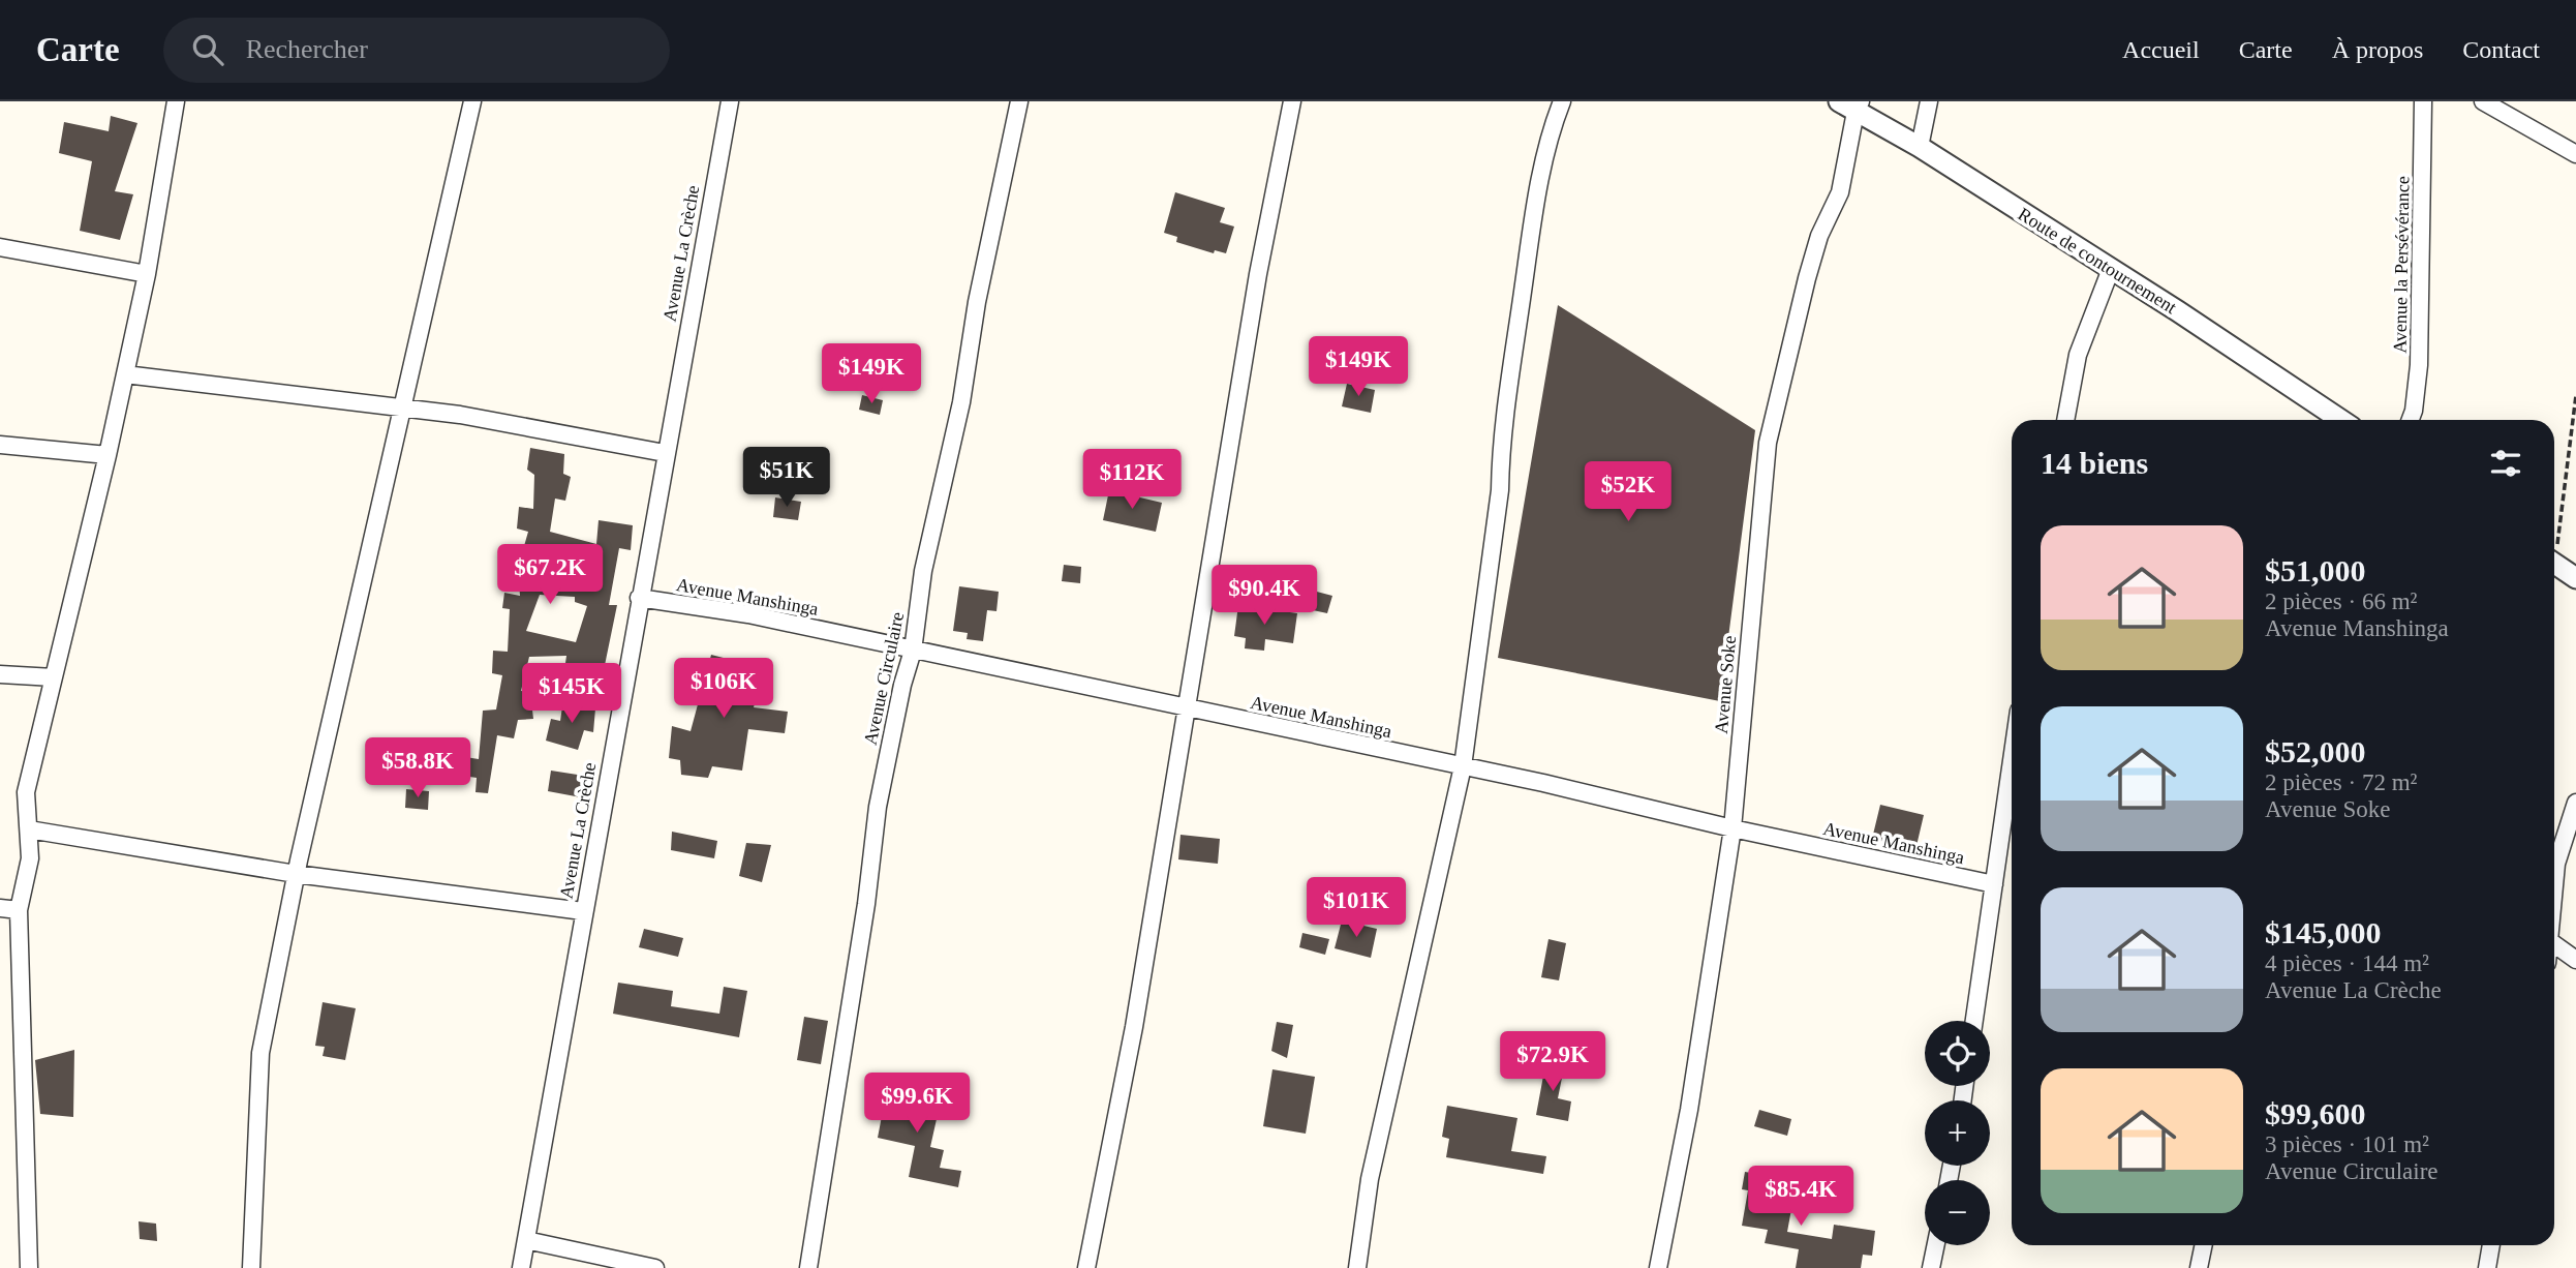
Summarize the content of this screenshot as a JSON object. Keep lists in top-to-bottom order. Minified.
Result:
{"streets":{"street":["Avenue La Crèche","Route de contournement","Avenue la Persévérance","Avenue Manshinga","Avenue Circulaire","Avenue Soke"]},"crossings":[["Avenue La Crèche","Avenue Manshinga"],["Route de contournement","Avenue Soke"],["Avenue Manshinga","Avenue Circulaire"],["Avenue Manshinga","Avenue Soke"]],"page":{"header":"Carte","search":"Rechercher","nav":["Accueil","Carte","À propos","Contact"],"price":["$149K","$149K","$51K","$112K","$52K","$67.2K","$90.4K","$106K","$145K","$58.8K","$101K","$72.9K","$99.6K","$85.4K"],"heading":"14 biens","list":[{"name":"$51,000","note":"2 pièces · 66 m² · Avenue Manshinga"},{"name":"$52,000","note":"2 pièces · 72 m² · Avenue Soke"},{"name":"$145,000","note":"4 pièces · 144 m² · Avenue La Crèche"},{"name":"$99,600","note":"3 pièces · 101 m² · Avenue Circulaire"}],"map_buttons":["+","−"]}}
